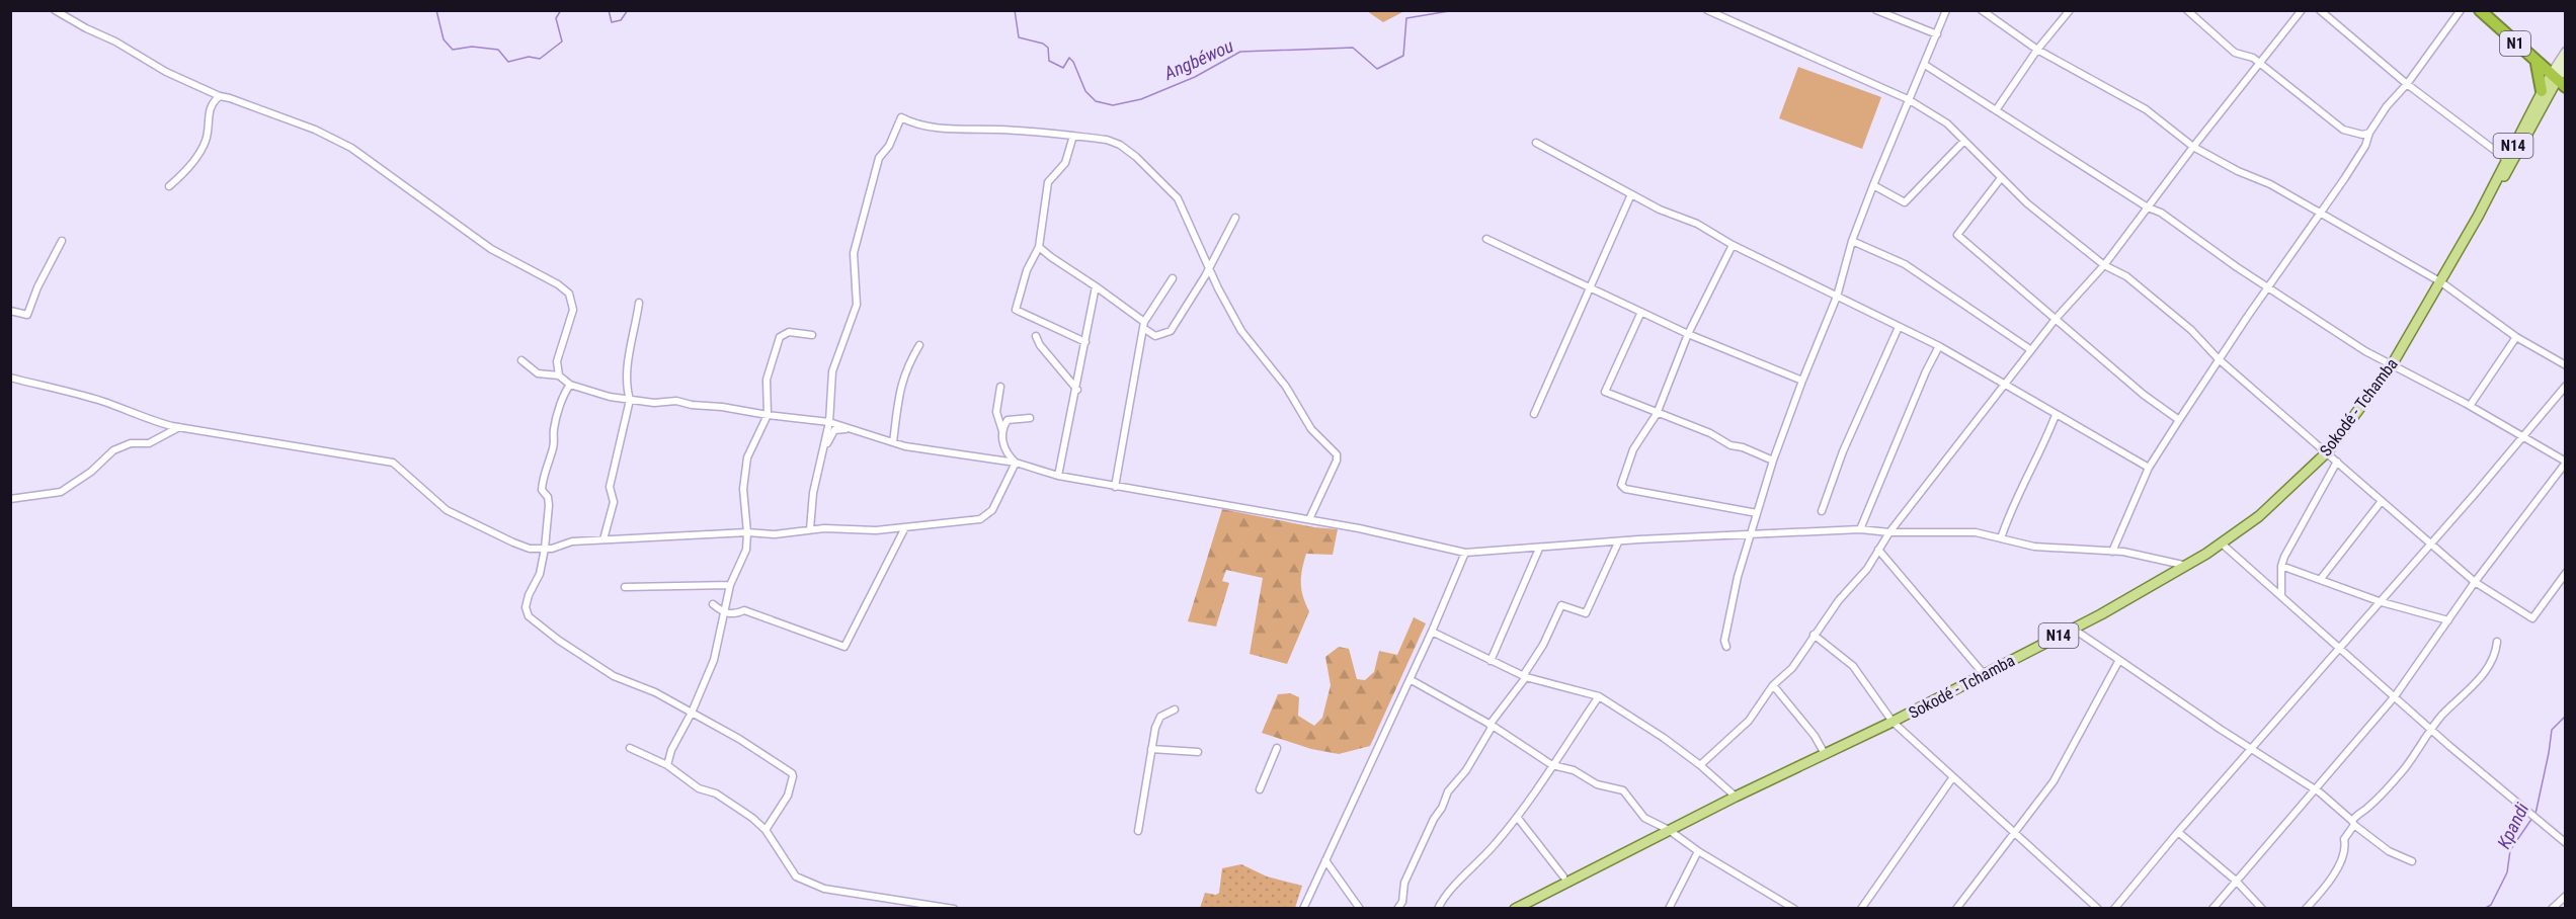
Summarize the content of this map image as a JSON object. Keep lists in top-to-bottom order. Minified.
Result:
{"streets":{"highway":["N1"],"main road":["N14","Sokodé - Tchamba"]},"crossings":[["N1","Sokodé - Tchamba"]],"water":["Angbéwou","Kpandi"]}
